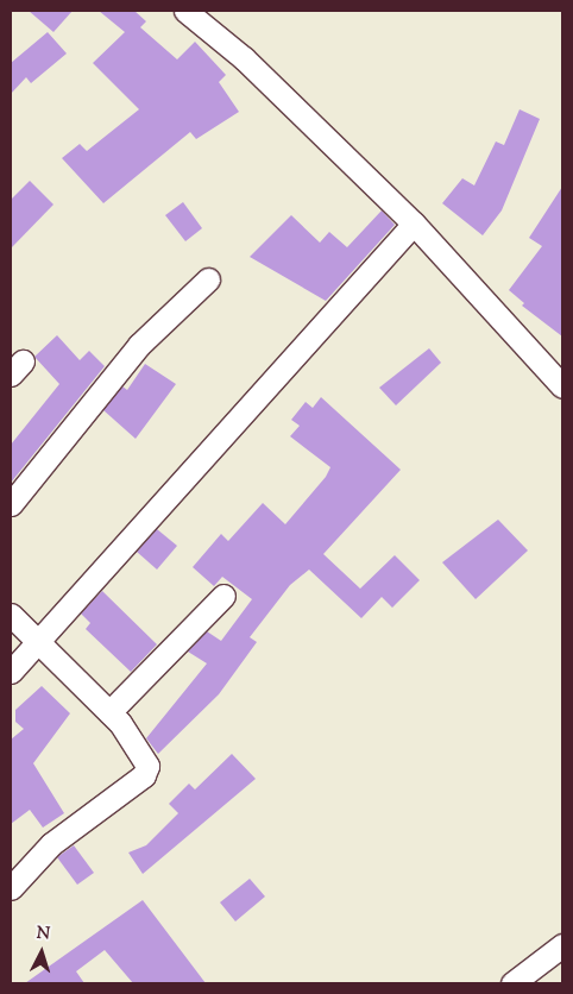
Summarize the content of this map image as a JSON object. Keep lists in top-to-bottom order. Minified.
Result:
{"north":"top"}
